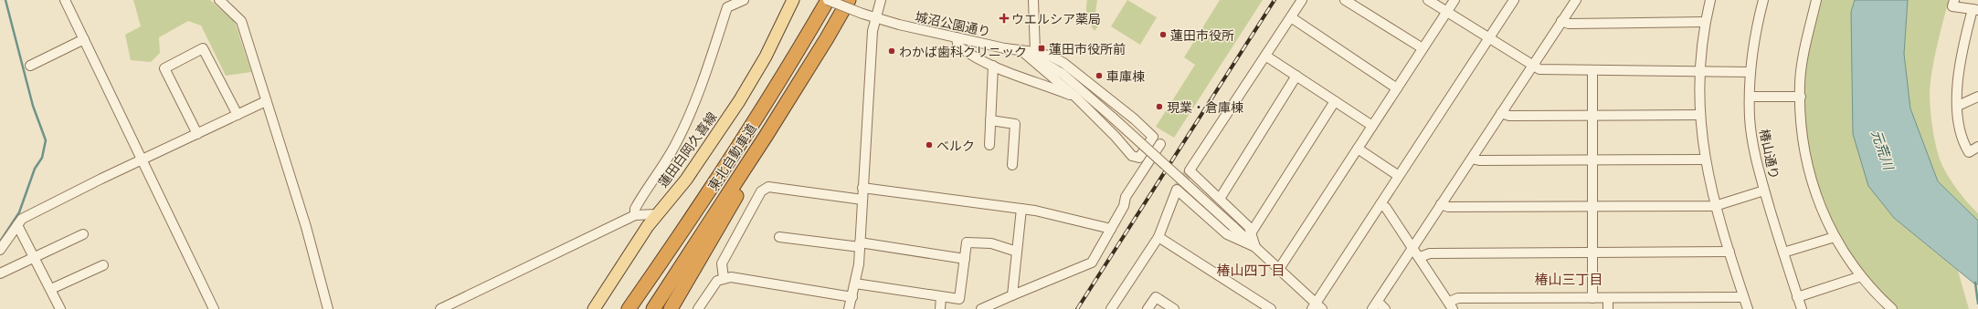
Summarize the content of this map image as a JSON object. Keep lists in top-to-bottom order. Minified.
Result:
{"streets":{"highway":["東北自動車道"],"main road":["蓮田白岡久喜線"],"street":["城沼公園通り","椿山通り"]},"crossings":[["城沼公園通り","東北自動車道"]],"districts":["椿山四丁目","椿山三丁目"],"water":["元荒川"],"places":{"health":["ウエルシア薬局"],"other":["蓮田市役所","わかば歯科クリニック","車庫棟","現業・倉庫棟","ベルク"],"transit":["蓮田市役所前"]}}
